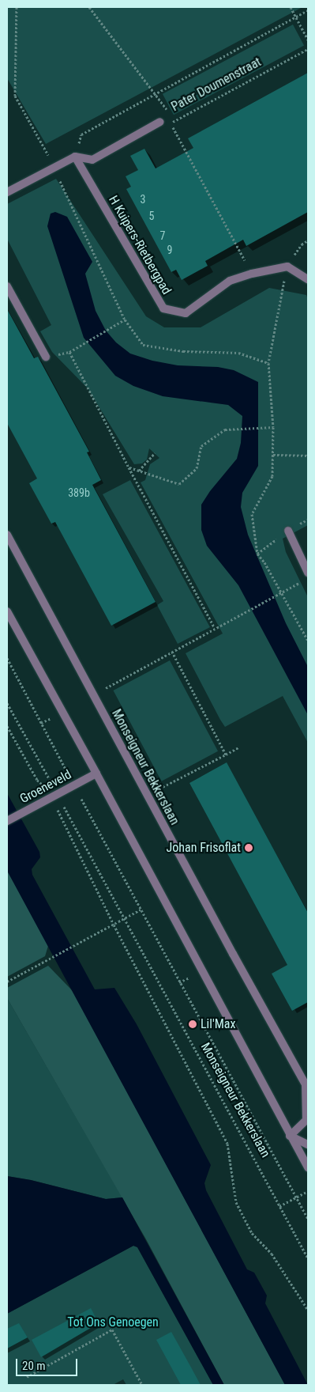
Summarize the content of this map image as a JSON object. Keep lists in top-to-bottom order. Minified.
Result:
{"streets":{"street":["Pater Doumenstraat","H Kuipers-Rietbergpad","Monseigneur Bekkerslaan","Groeneveld"]},"crossings":[["Pater Doumenstraat","H Kuipers-Rietbergpad"],["Monseigneur Bekkerslaan","Groeneveld"]],"parks":["Tot Ons Genoegen"],"places":["Johan Frisoflat","Lil'Max"],"house_numbers":["3","5","7","9","389b"],"scale_bar":"20 m"}
